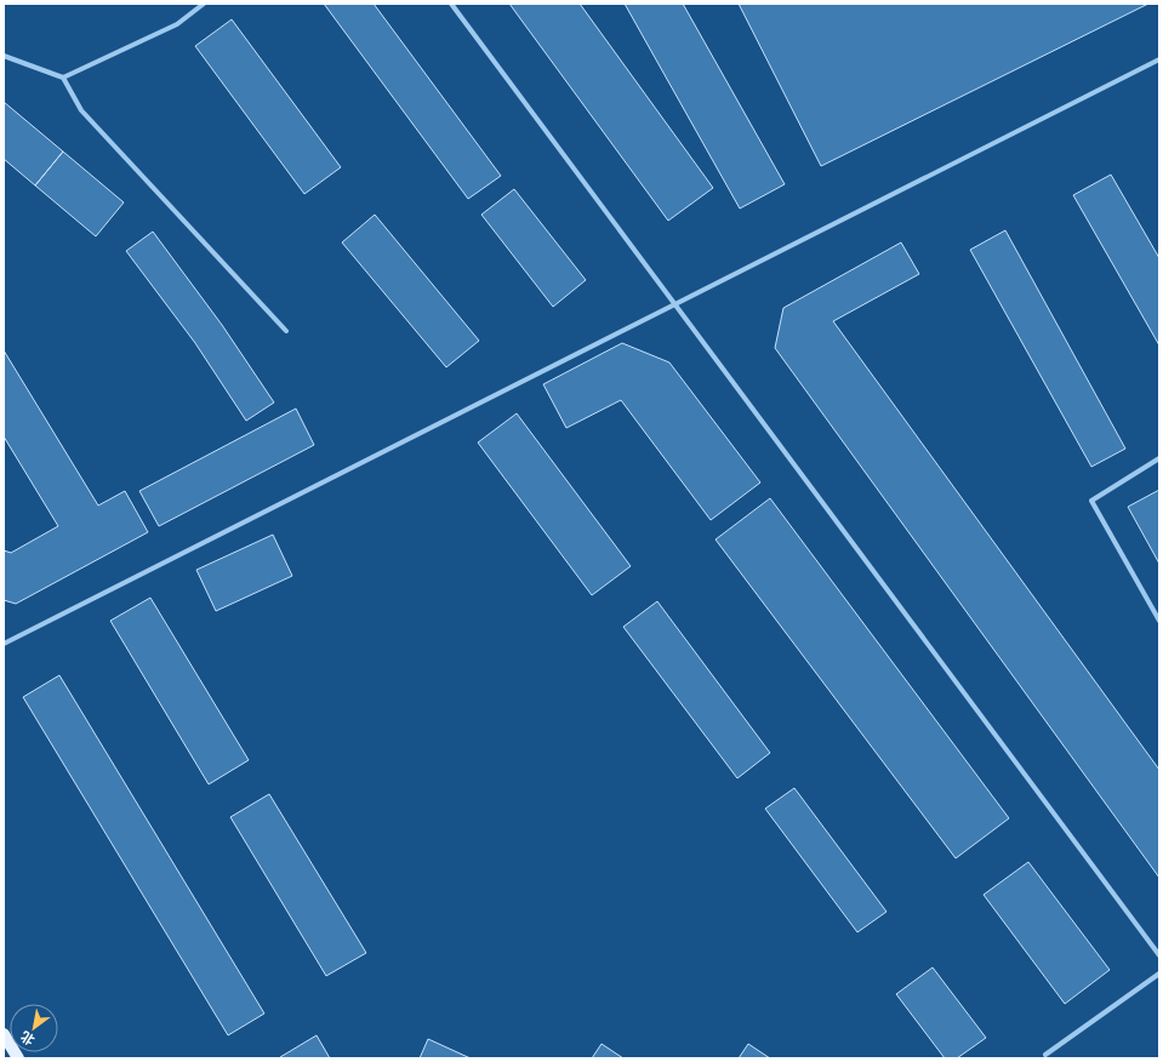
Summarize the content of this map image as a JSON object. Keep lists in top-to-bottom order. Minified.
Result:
{"north":"bottom left"}
